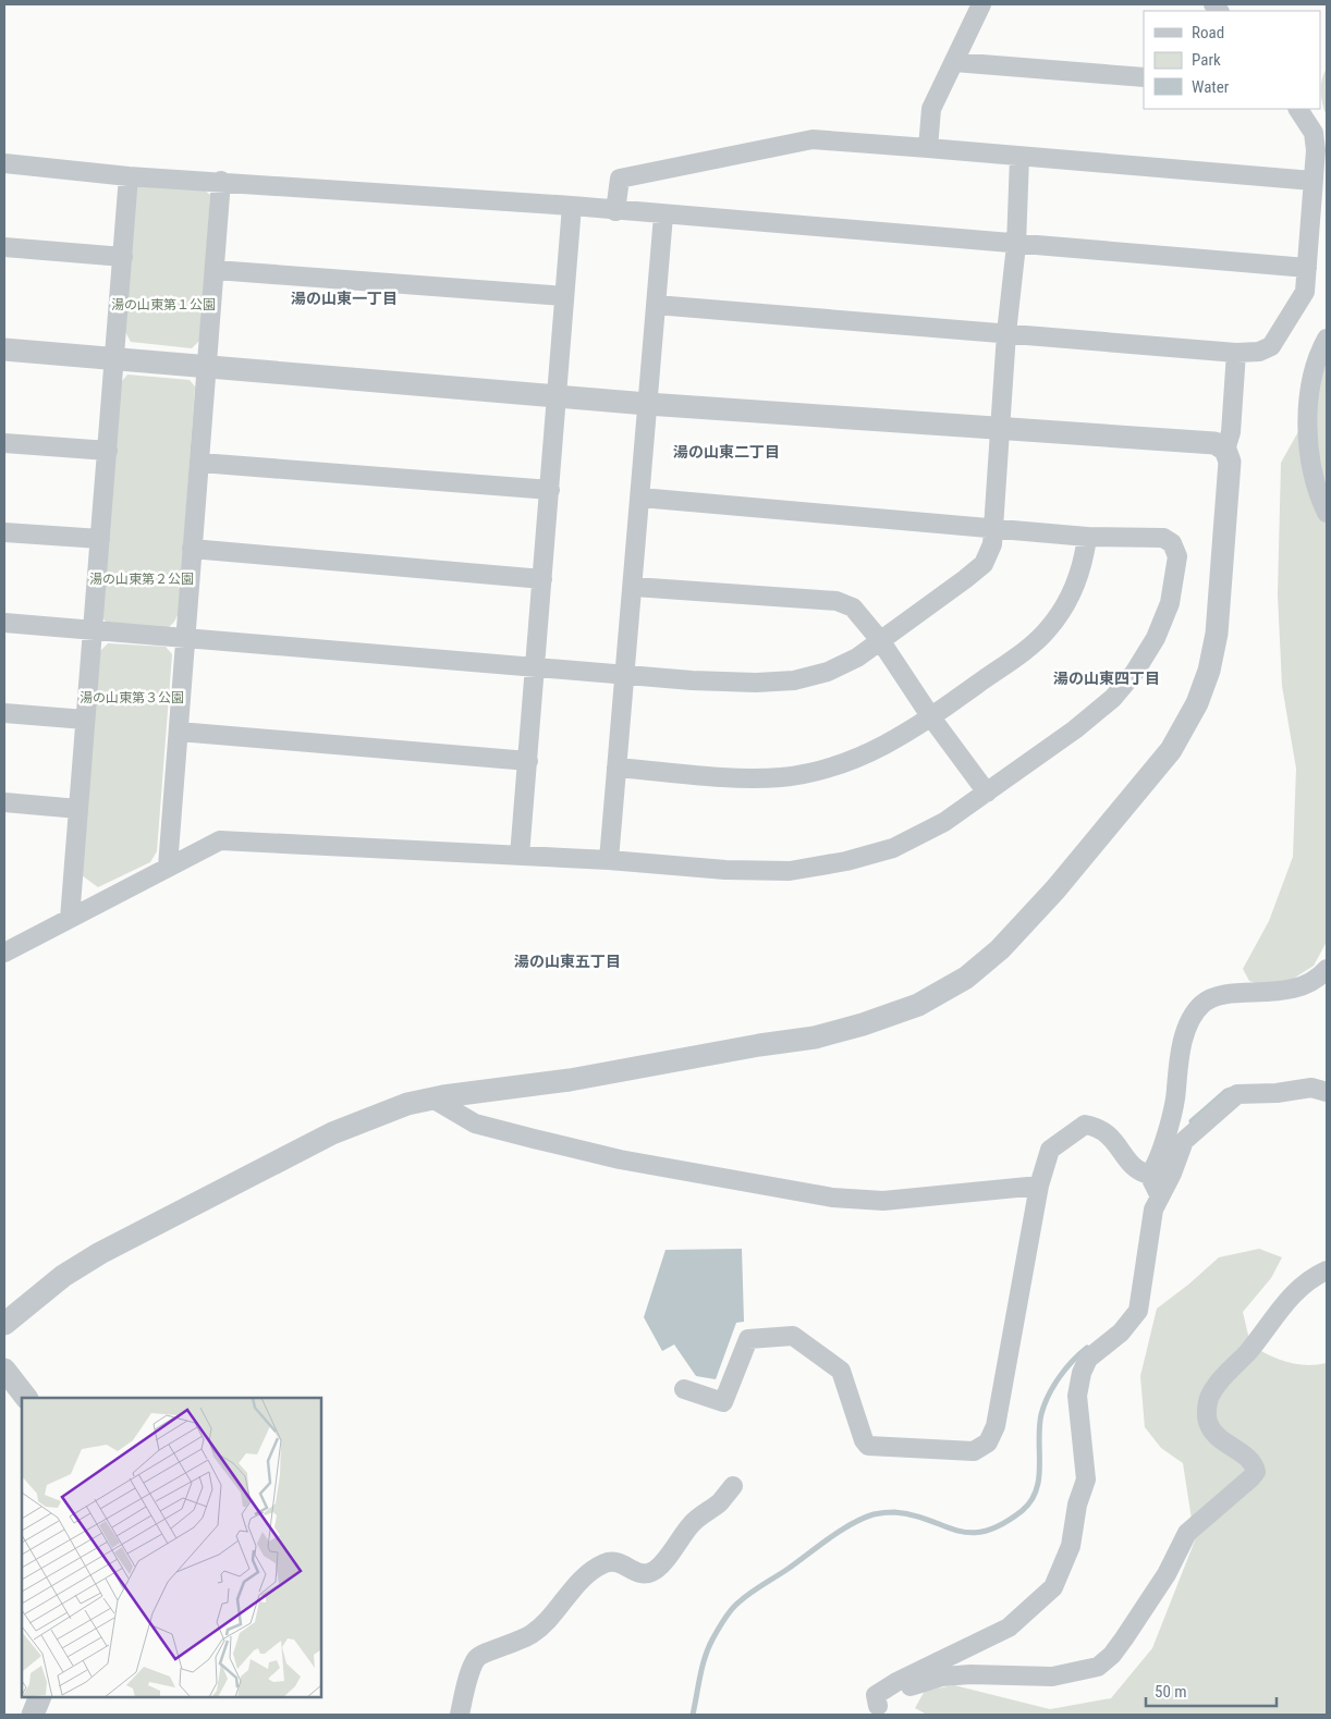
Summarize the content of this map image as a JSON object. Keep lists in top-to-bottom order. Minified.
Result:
{"districts":["湯の山東一丁目","湯の山東二丁目","湯の山東四丁目","湯の山東五丁目"],"parks":["湯の山東第１公園","湯の山東第２公園","湯の山東第３公園"],"legend":["Road","Park","Water"],"scale_bar":"50 m"}
